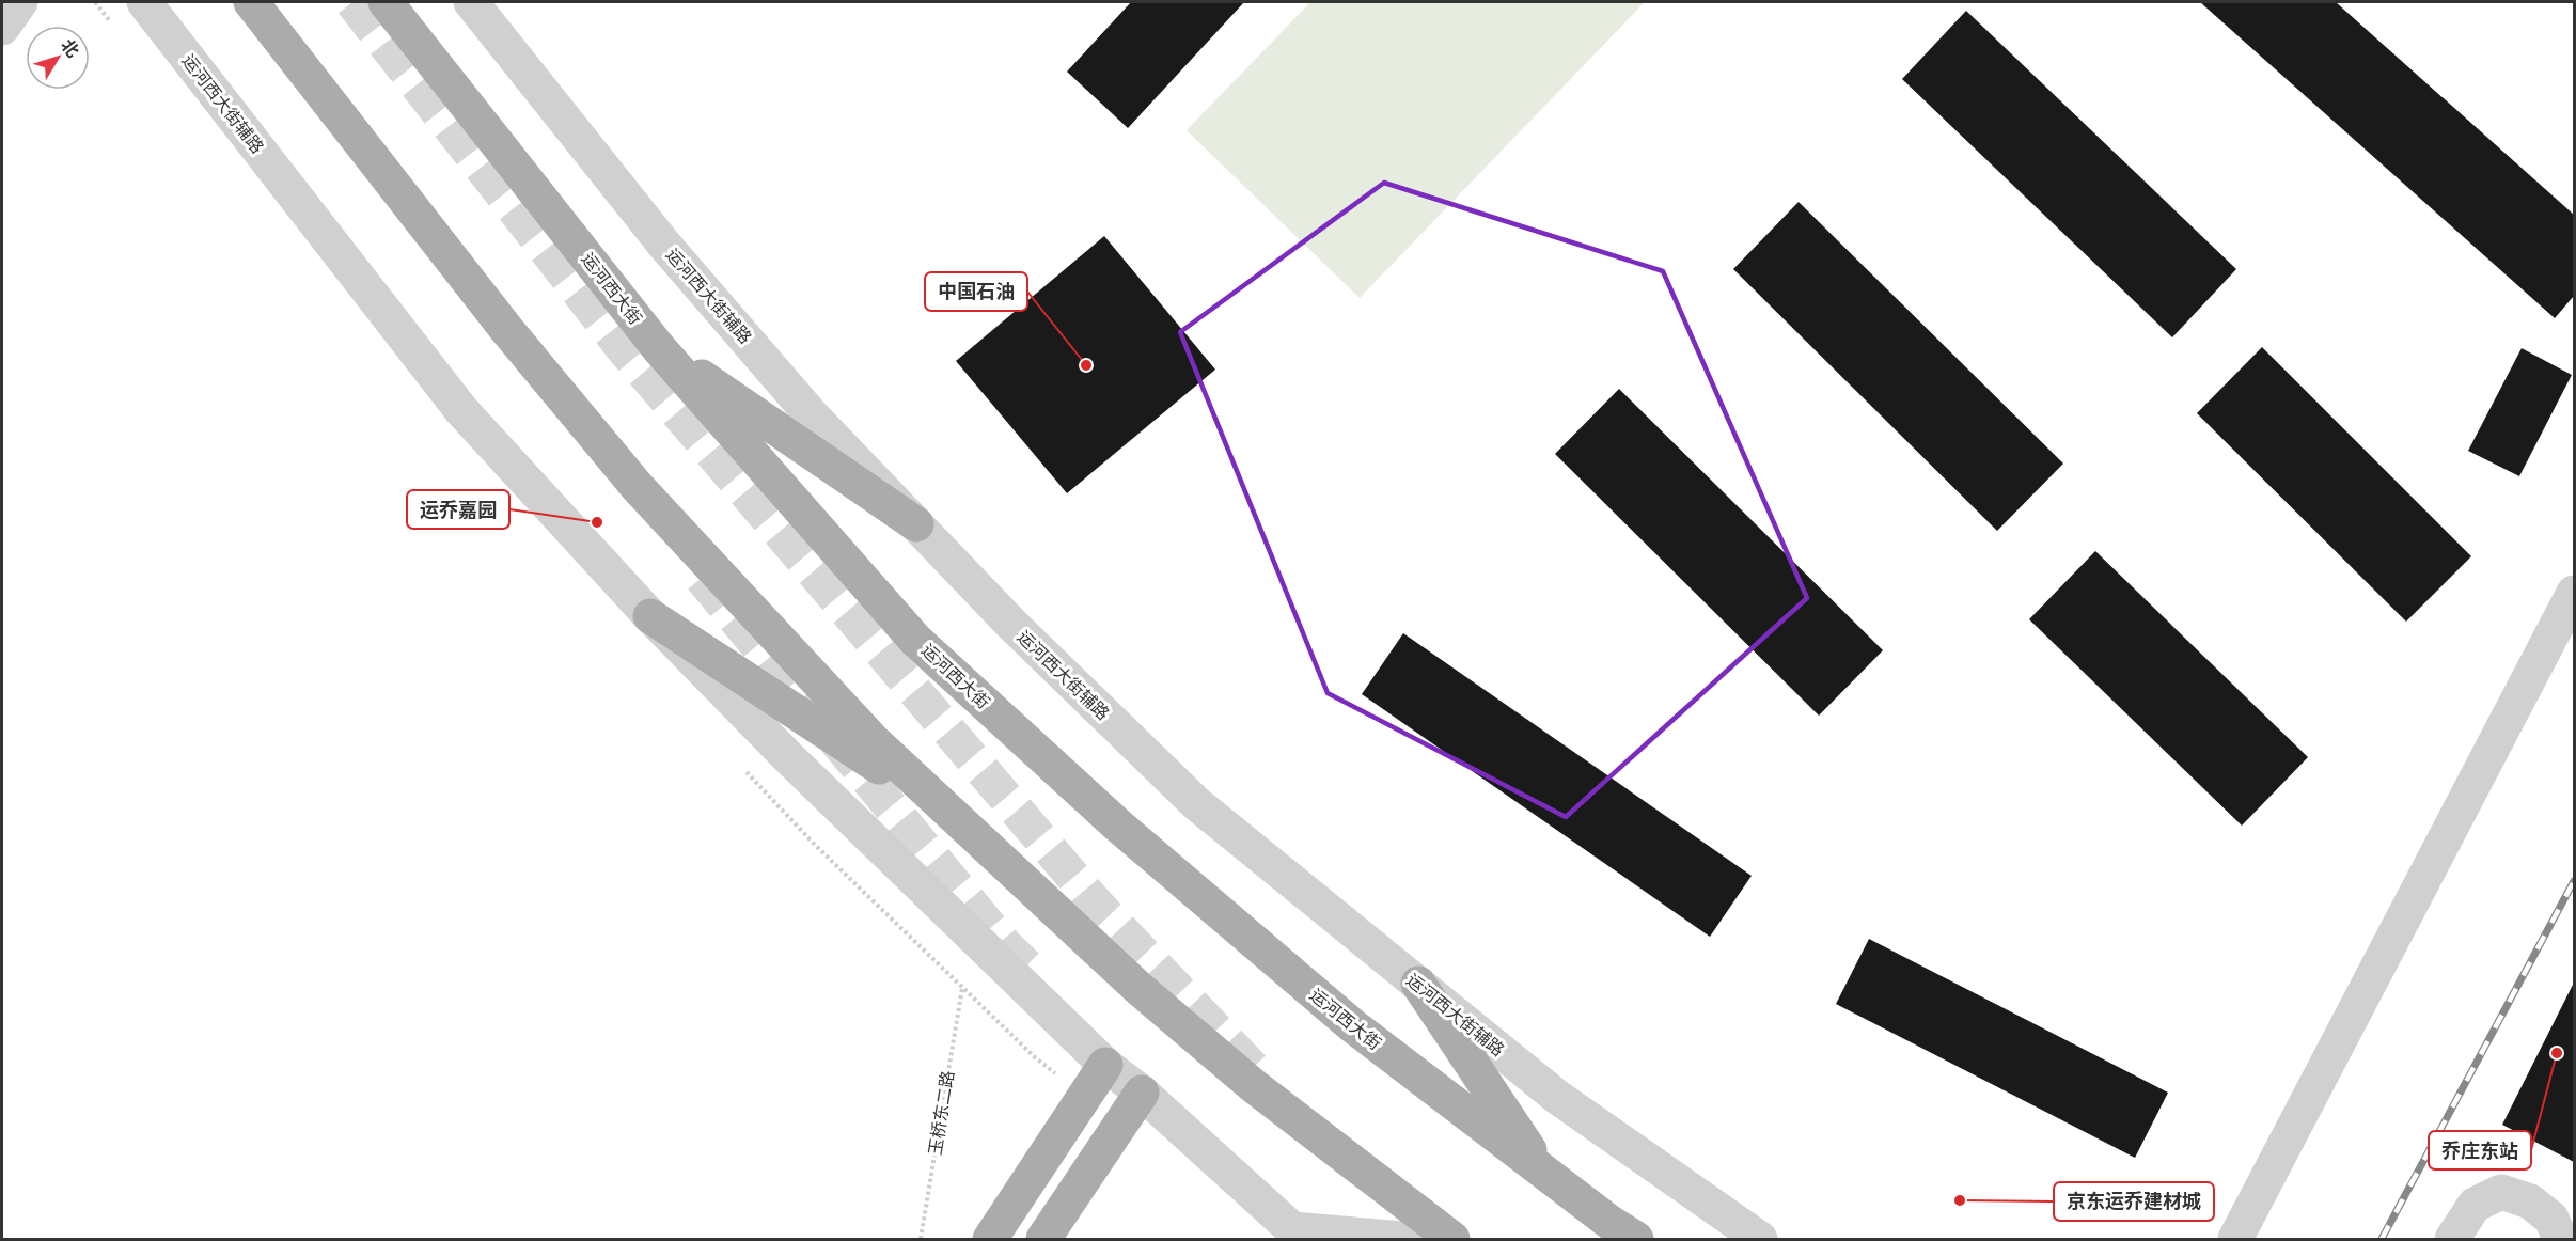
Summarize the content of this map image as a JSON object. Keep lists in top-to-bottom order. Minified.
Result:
{"streets":{"main road":["运河西大街"],"street":["运河西大街辅路"],"path":["玉桥东二路"]},"places":["中国石油","运乔嘉园","乔庄东站","京东运乔建材城"],"north":"top right"}
